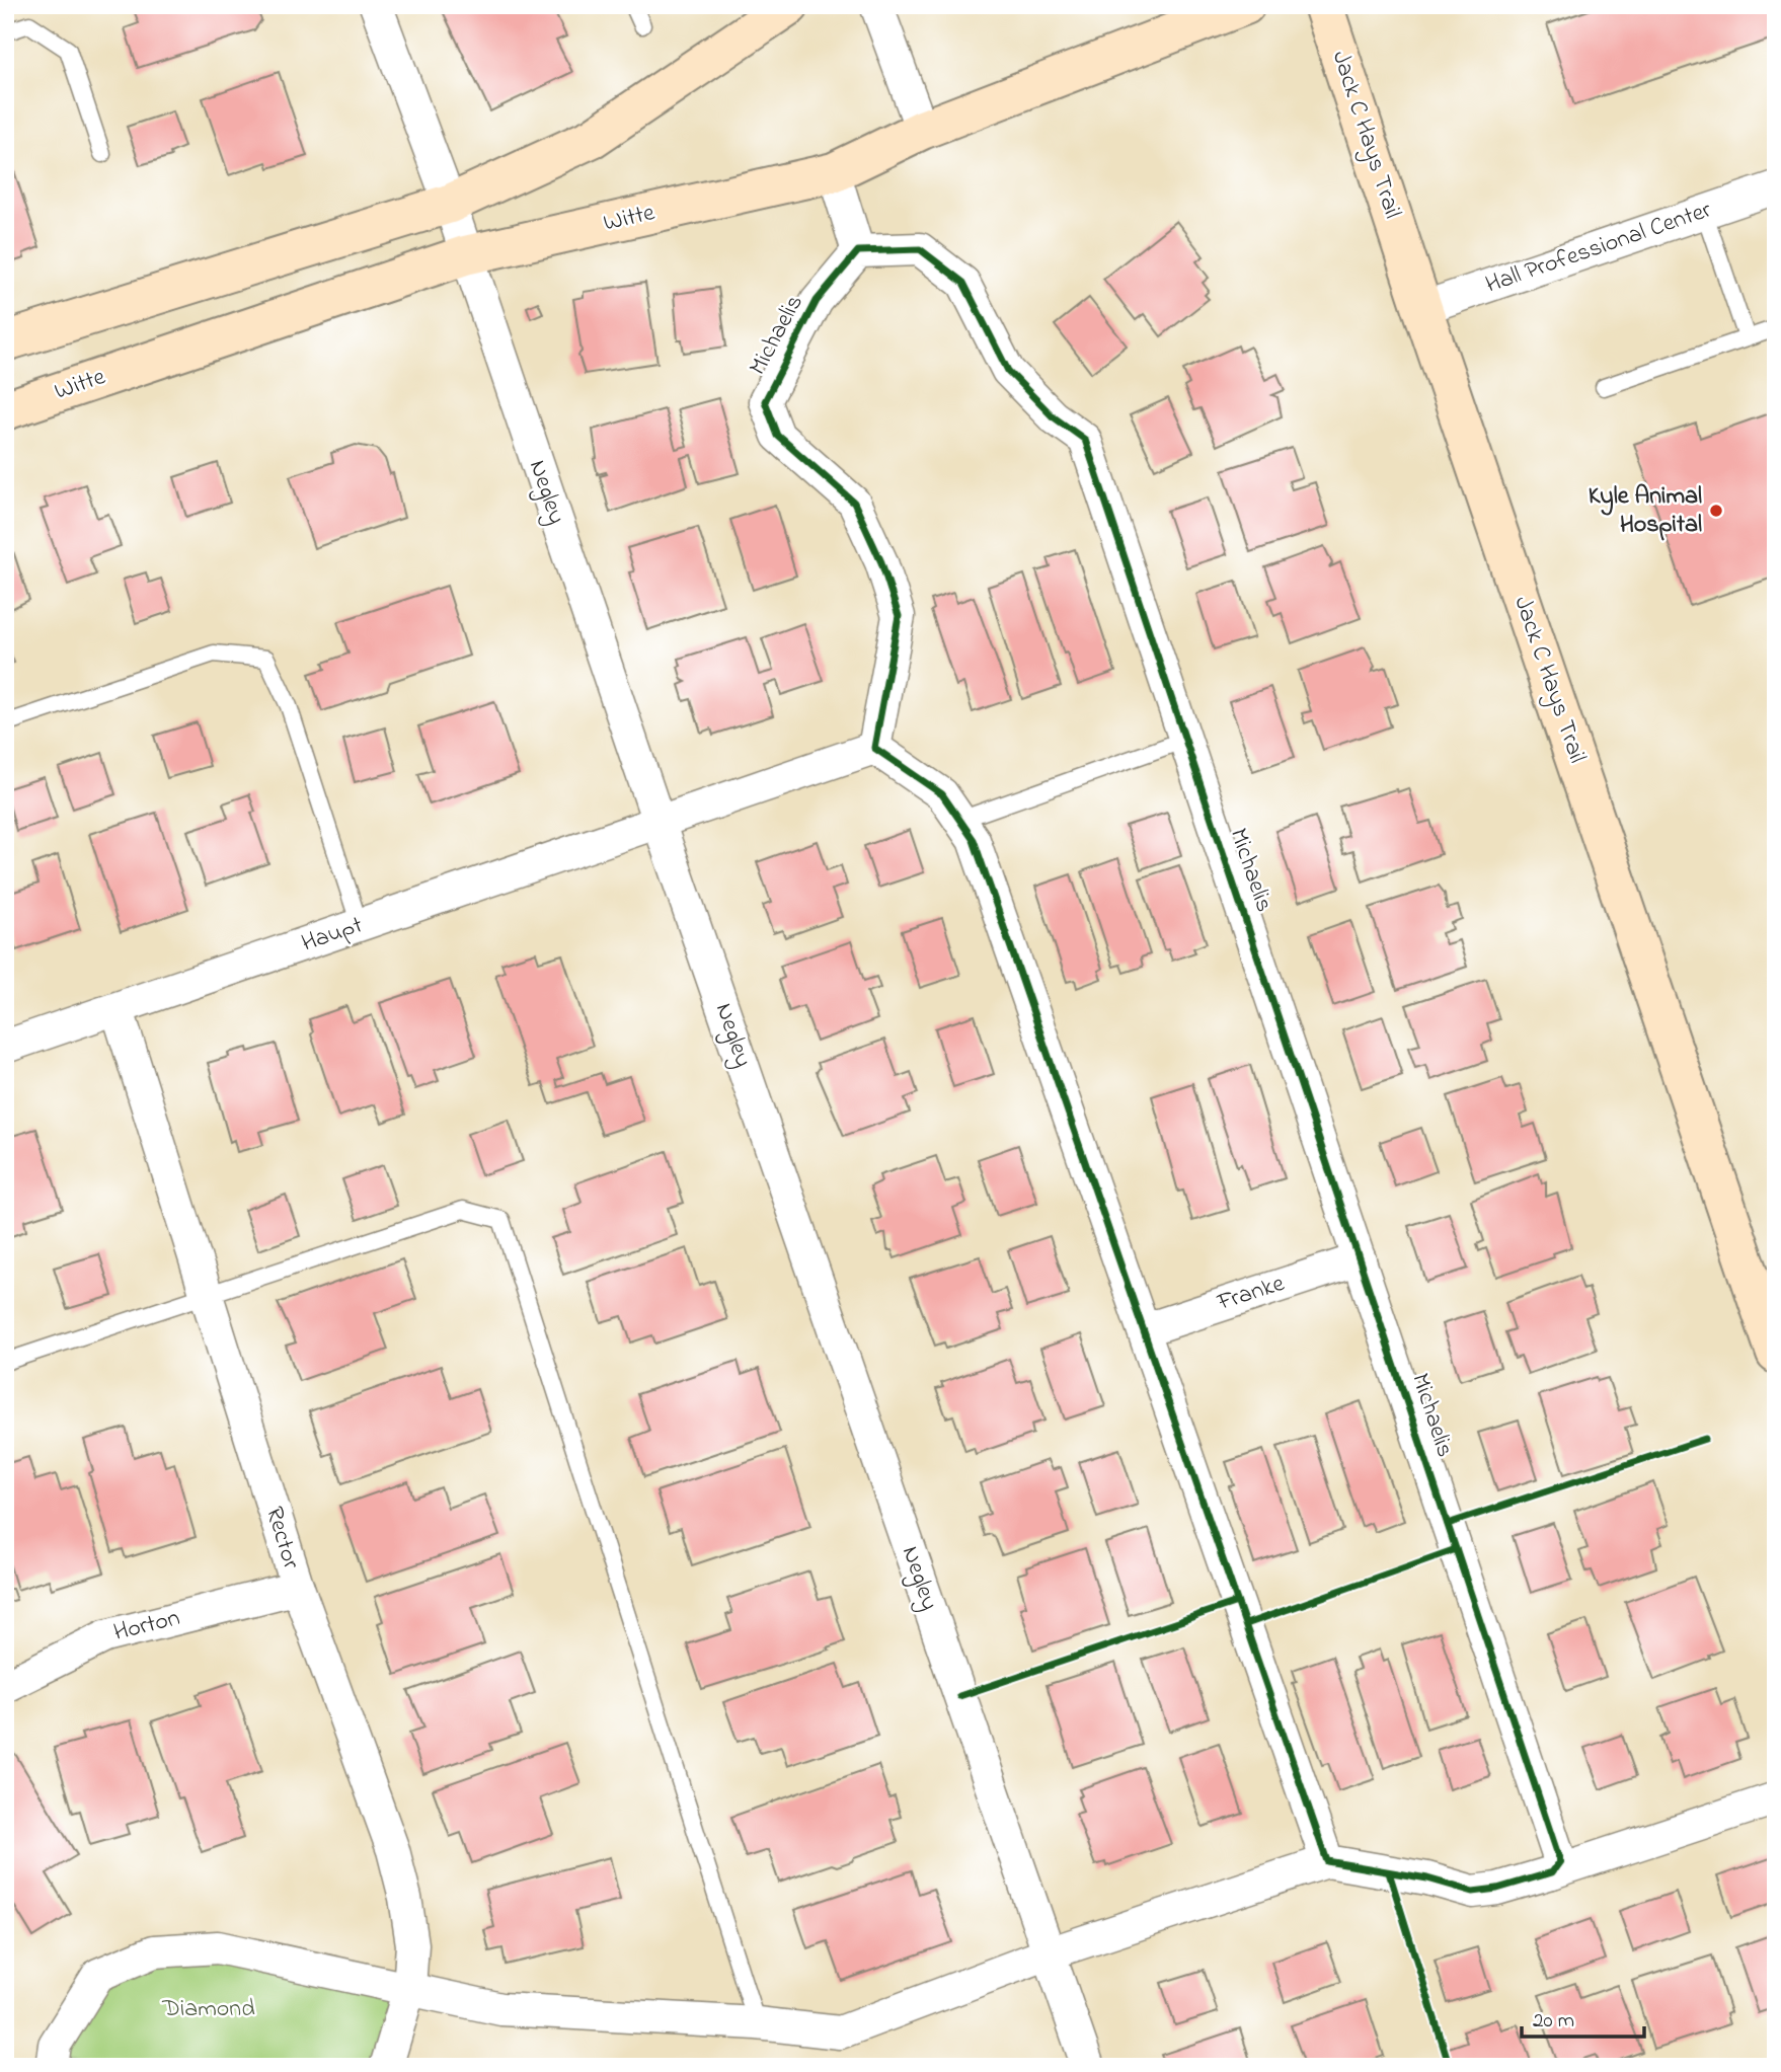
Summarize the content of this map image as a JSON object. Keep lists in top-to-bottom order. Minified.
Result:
{"streets":{"street":["Jack C Hays Trail","Witte","Hall Professional Center","Michaelis","Negley","Haupt","Franke","Rector","Horton"]},"crossings":[["Jack C Hays Trail","Hall Professional Center"],["Witte","Negley"],["Michaelis","Haupt"],["Michaelis","Franke"],["Negley","Haupt"],["Haupt","Rector"],["Rector","Horton"]],"parks":["Diamond"],"places":["Kyle Animal Hospital"],"scale_bar":"20 m"}
